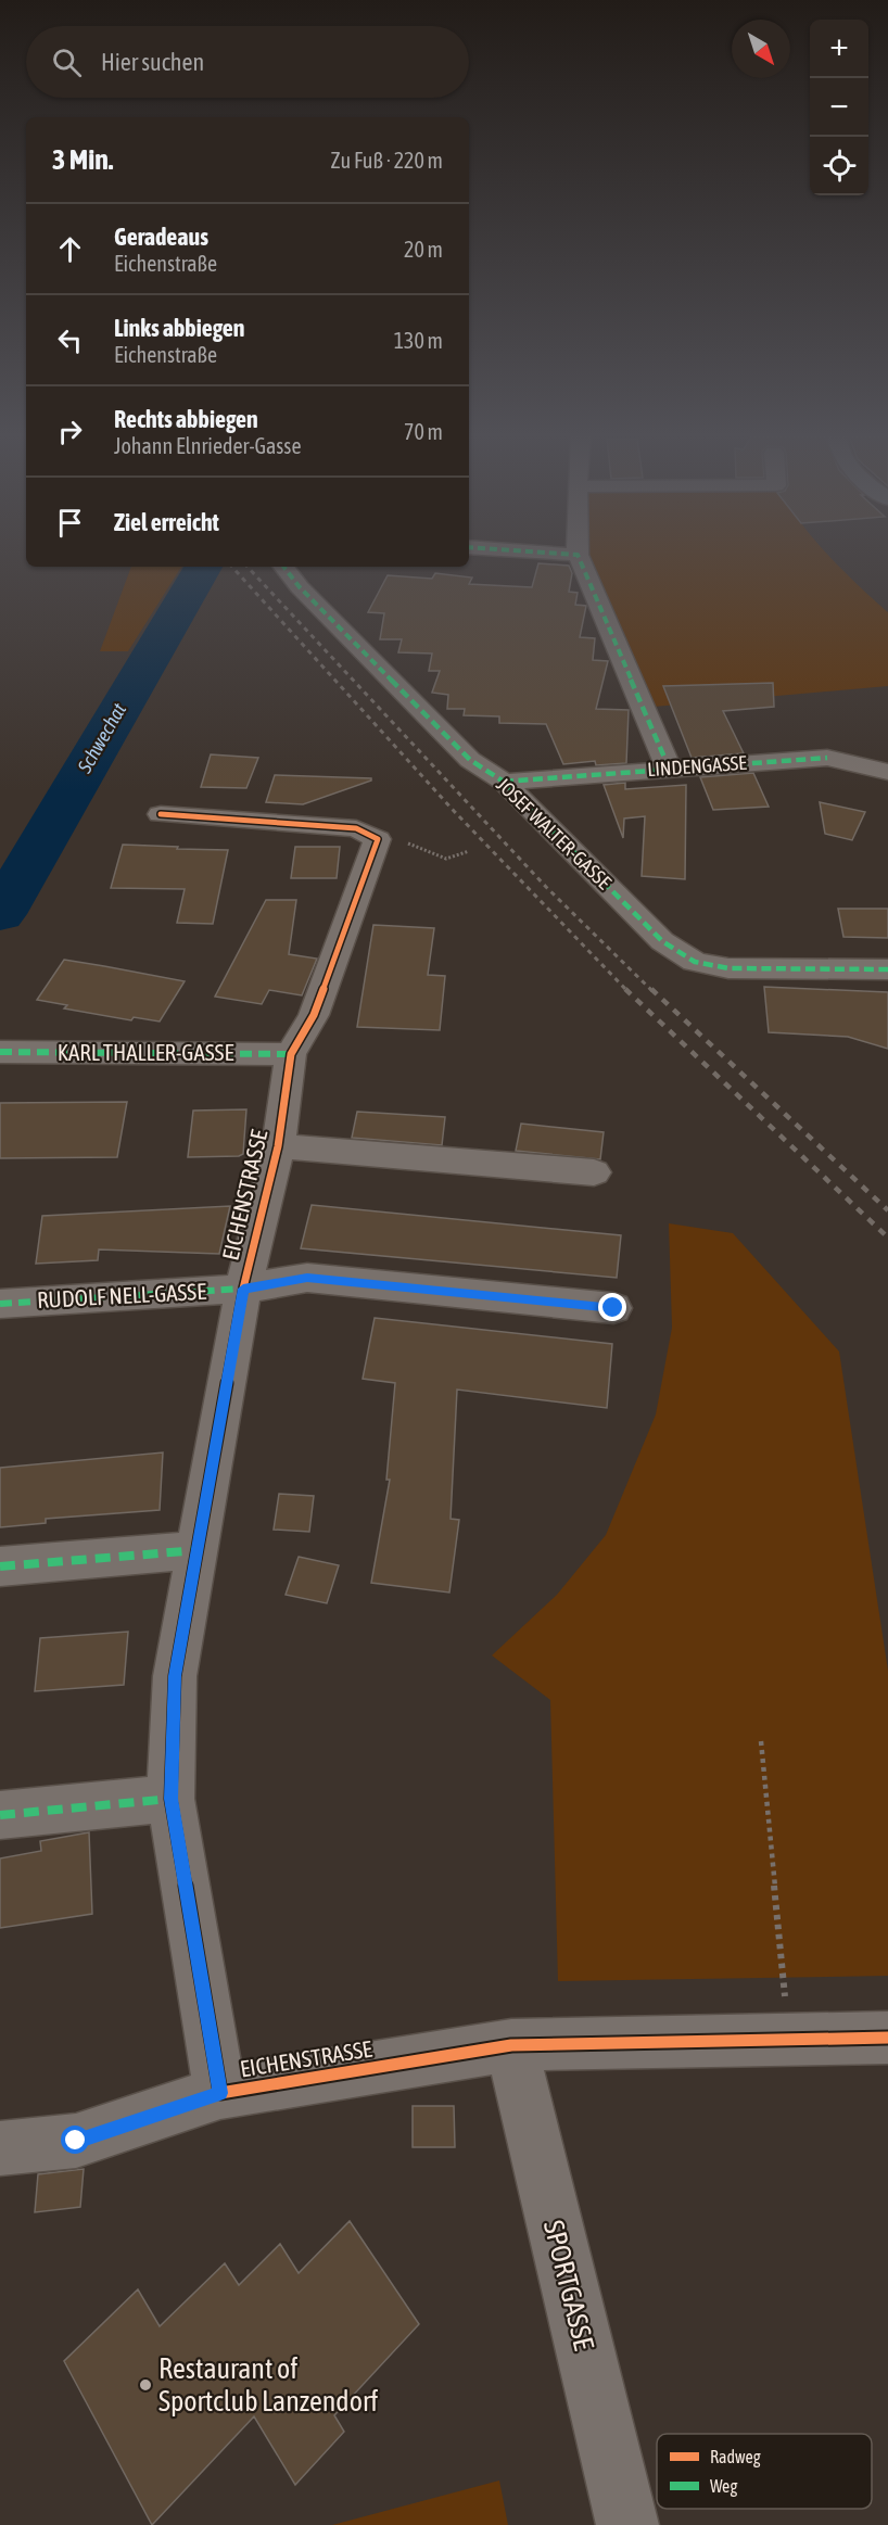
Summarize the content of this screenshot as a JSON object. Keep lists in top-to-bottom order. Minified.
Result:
{"streets":{"street":["LINDENGASSE","JOSEF WALTER-GASSE","KARL THALLER-GASSE","EICHENSTRASSE","RUDOLF NELL-GASSE","SPORTGASSE"]},"crossings":[["LINDENGASSE","JOSEF WALTER-GASSE"],["KARL THALLER-GASSE","EICHENSTRASSE"],["EICHENSTRASSE","RUDOLF NELL-GASSE"],["EICHENSTRASSE","SPORTGASSE"]],"water":["Schwechat"],"places":["Restaurant of Sportclub Lanzendorf"],"legend":["Radweg","Weg"],"north":"bottom right","page":{"map_buttons":["+","−"],"search":"Hier suchen","heading":["3 Min.","Zu Fuß · 220 m"],"list":[["Geradeaus","Eichenstraße","20 m"],["Links abbiegen","Eichenstraße","130 m"],["Rechts abbiegen","Johann Elnrieder-Gasse","70 m"],"Ziel erreicht"]}}
